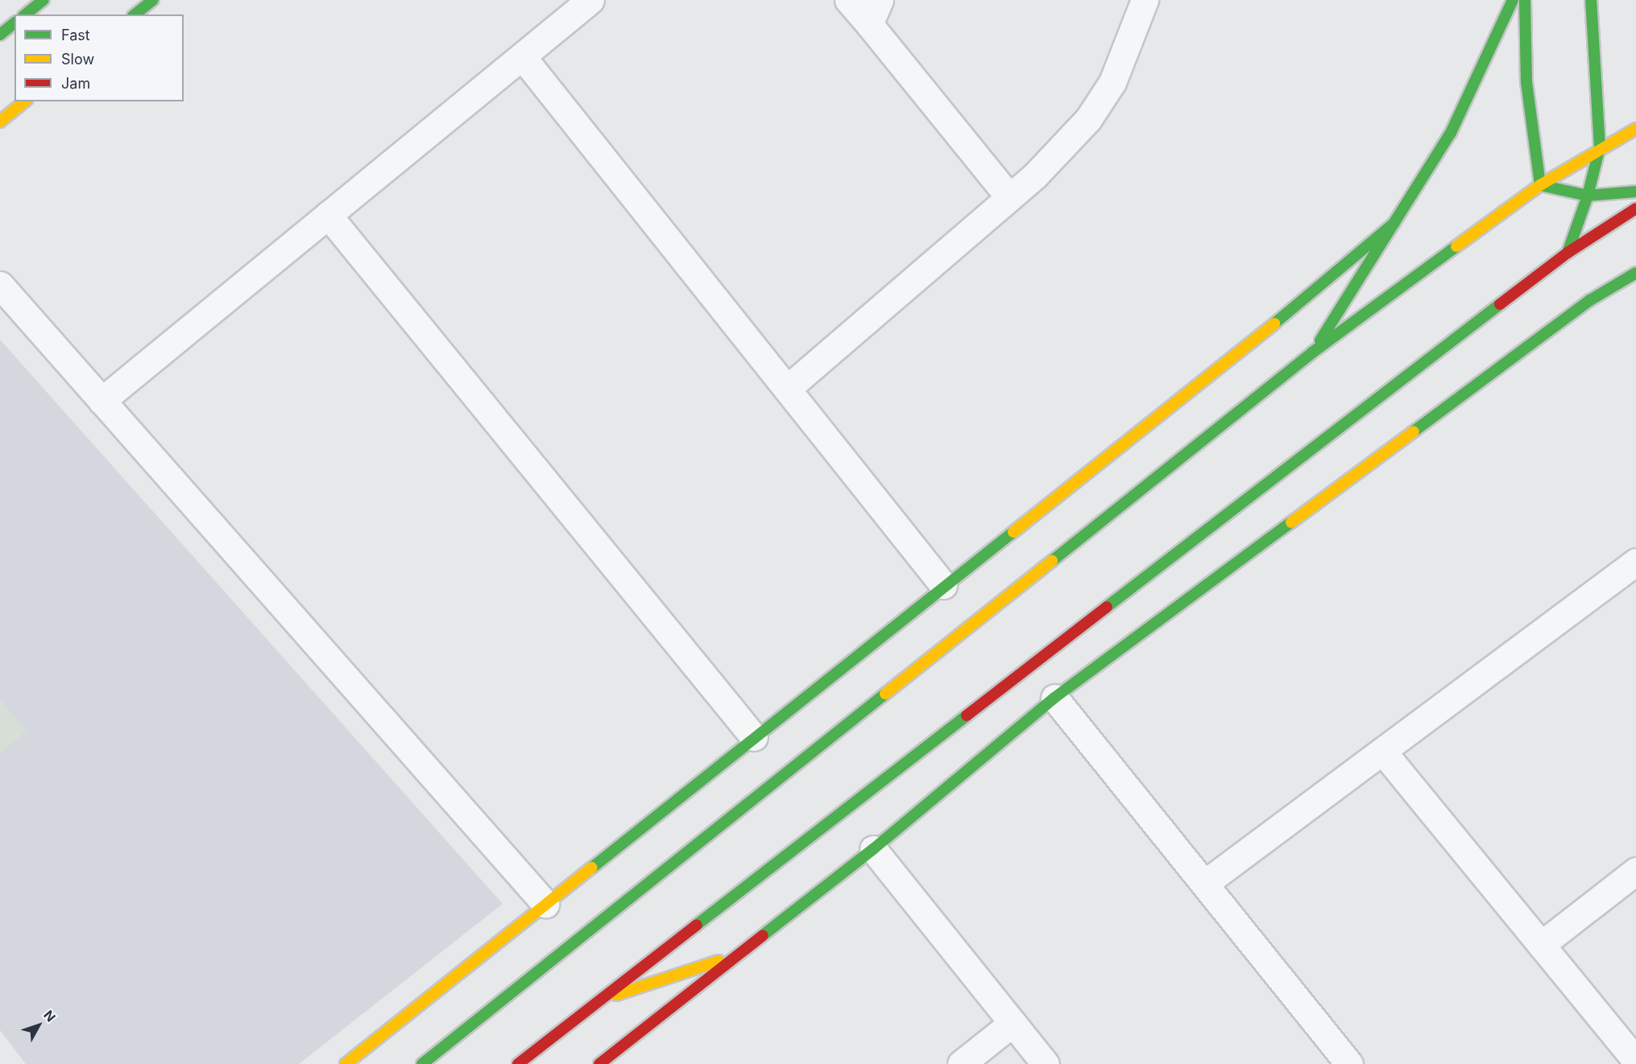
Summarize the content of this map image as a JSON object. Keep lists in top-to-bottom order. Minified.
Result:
{"legend":["Fast","Slow","Jam"],"north":"top right"}
